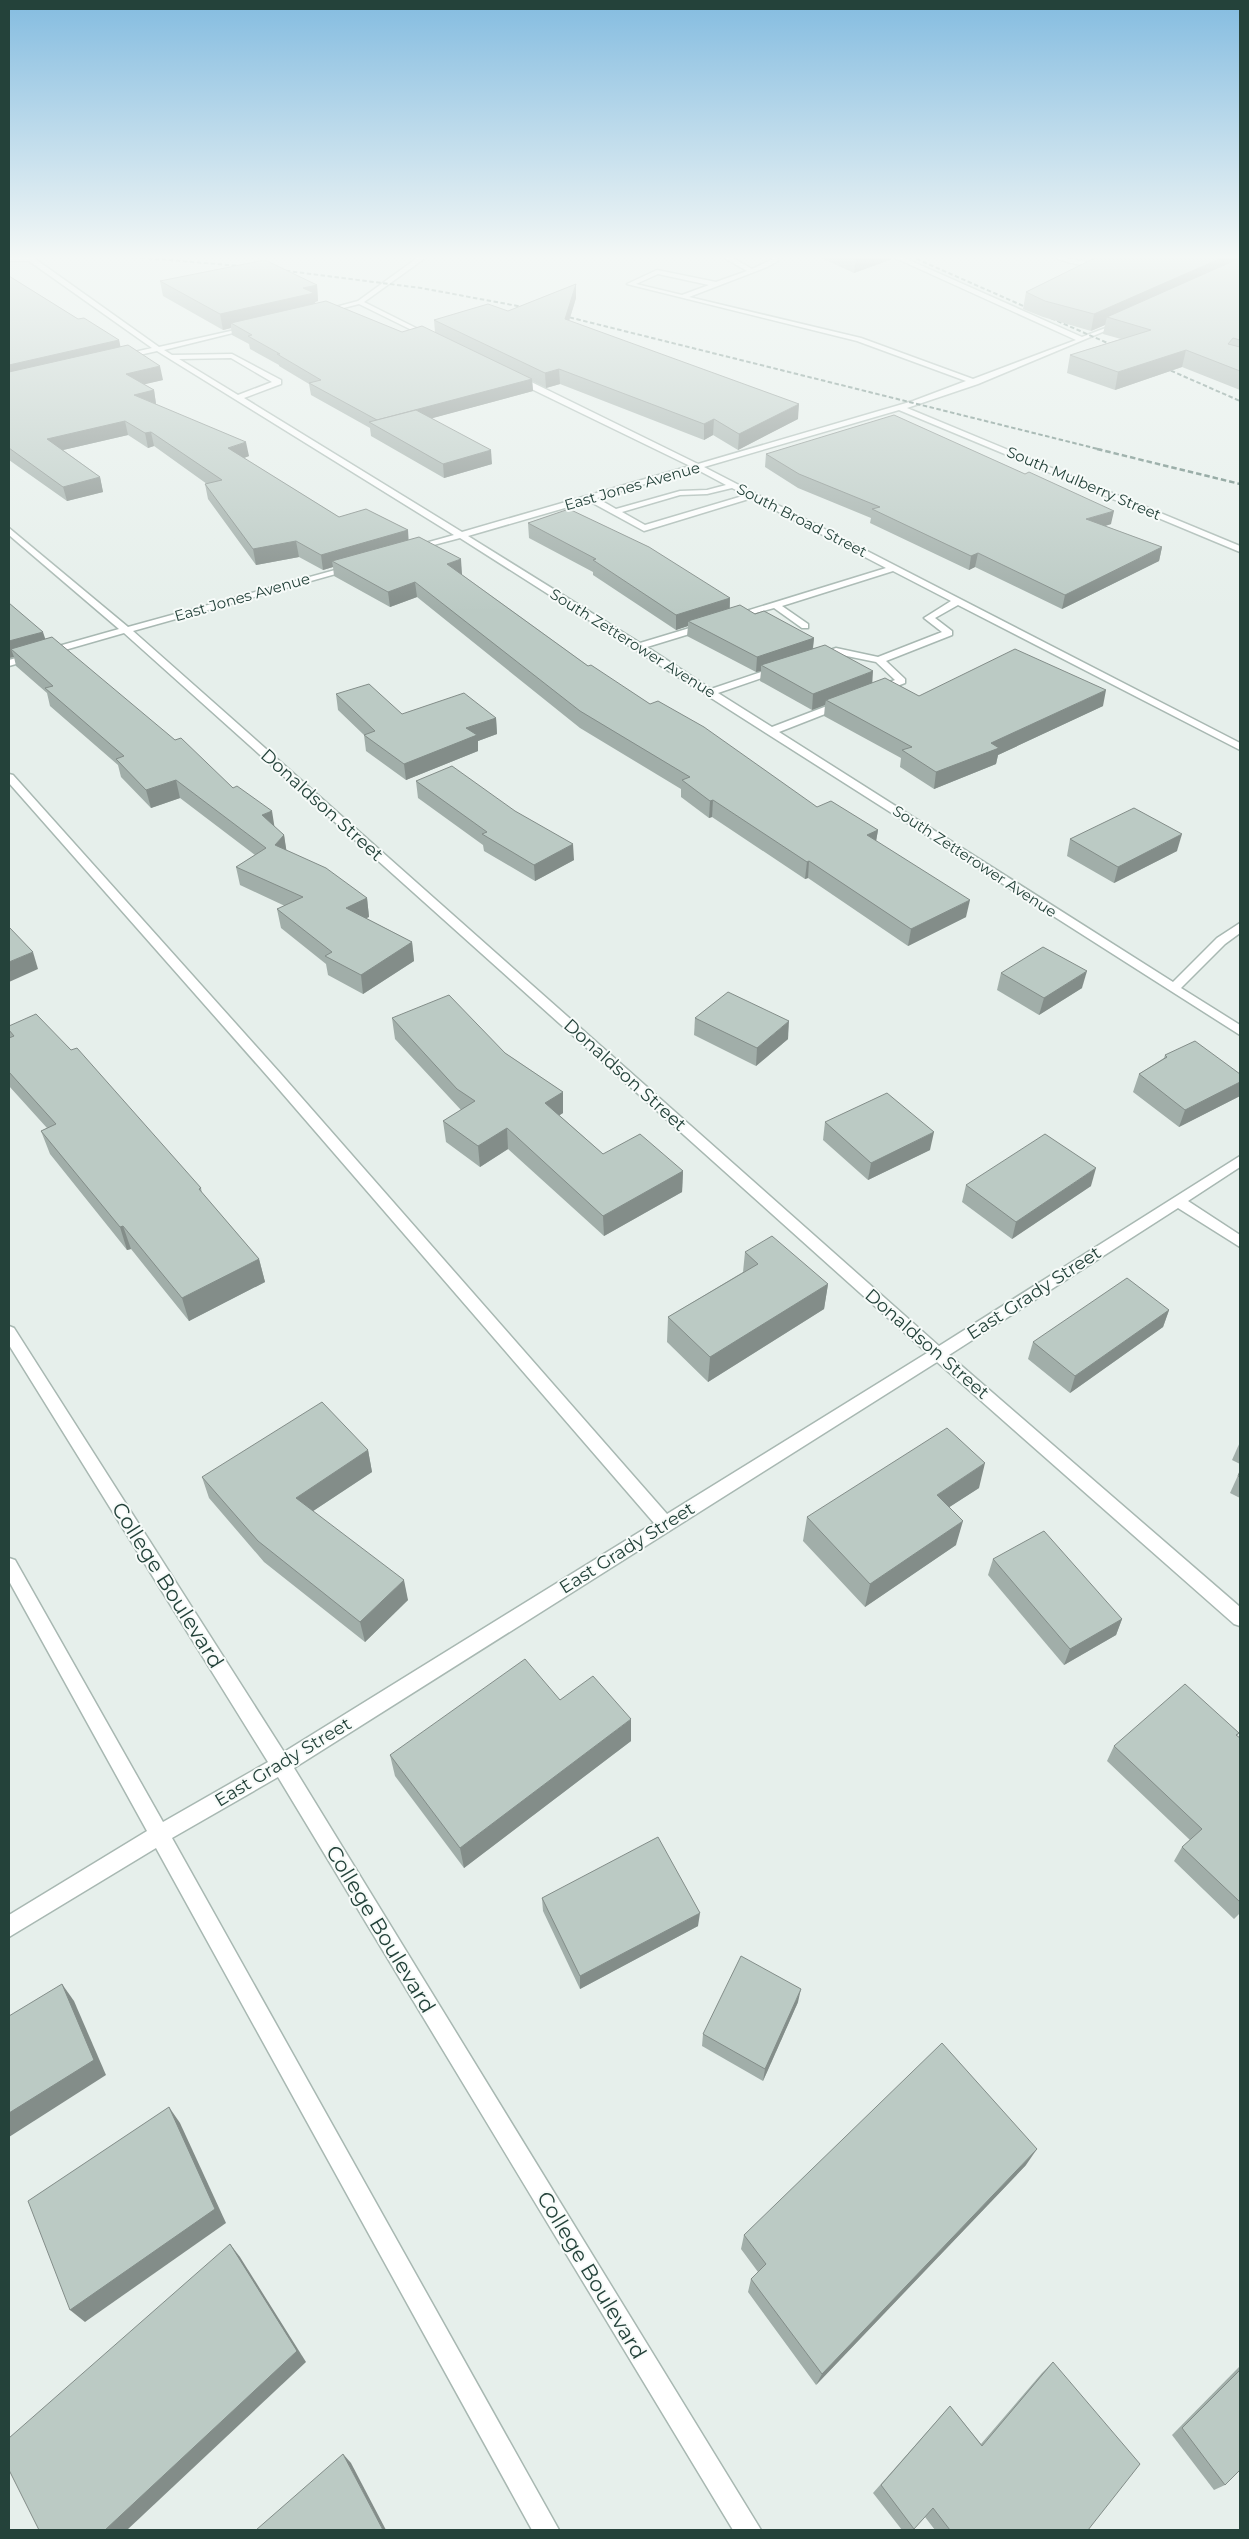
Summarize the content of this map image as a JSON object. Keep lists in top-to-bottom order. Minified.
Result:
{"streets":{"street":["South Mulberry Street","East Jones Avenue","South Broad Street","South Zetterower Avenue","Donaldson Street","East Grady Street","College Boulevard"]},"crossings":[["South Mulberry Street","East Jones Avenue"],["East Jones Avenue","South Broad Street"],["East Jones Avenue","South Zetterower Avenue"],["East Jones Avenue","Donaldson Street"],["Donaldson Street","East Grady Street"],["East Grady Street","College Boulevard"]]}
